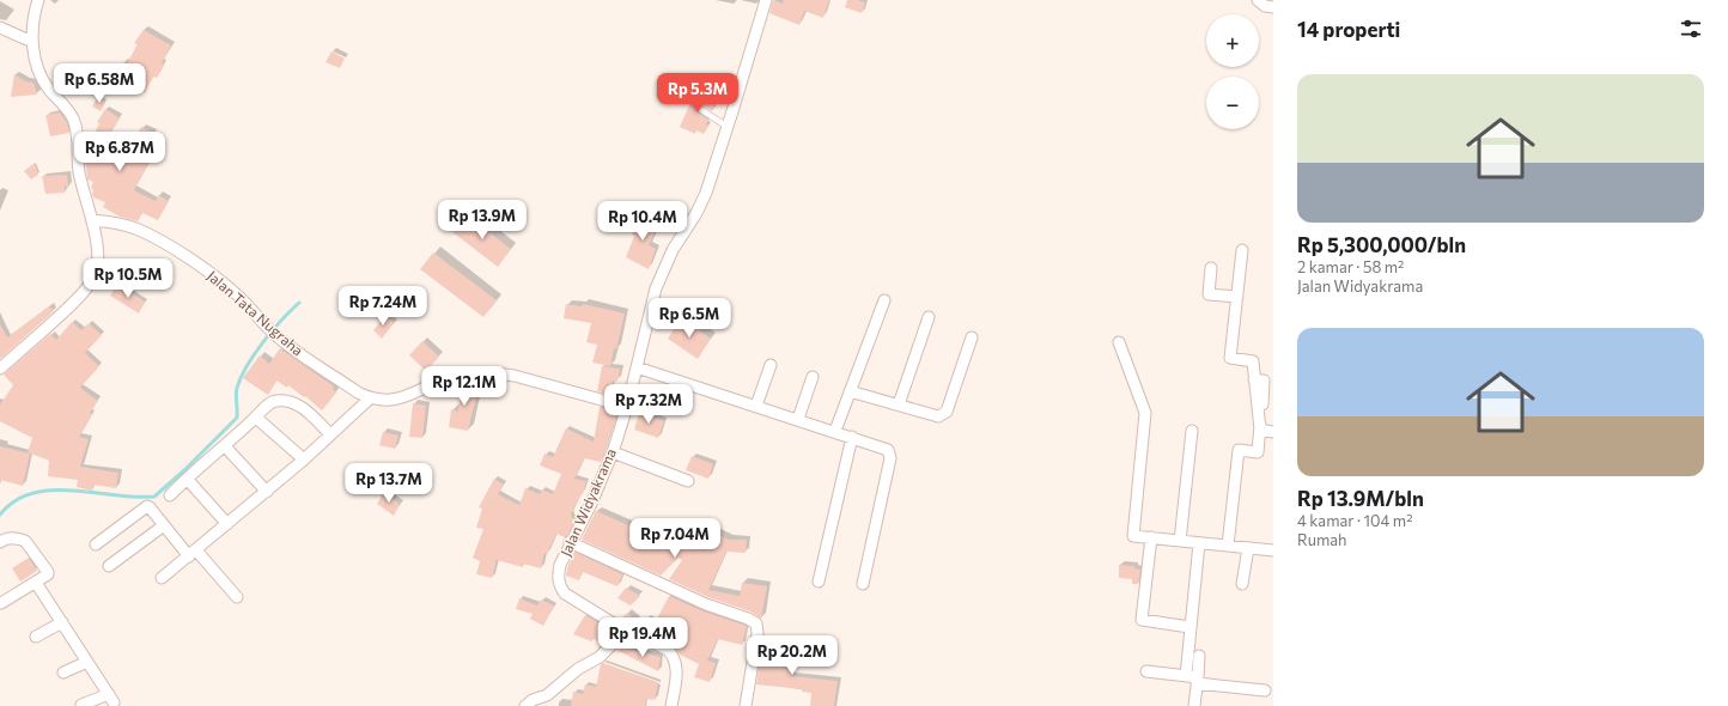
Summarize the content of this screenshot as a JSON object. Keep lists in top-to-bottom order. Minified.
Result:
{"streets":{"street":["Jalan Tata Nugraha","Jalan Widyakrama"]},"crossings":[["Jalan Tata Nugraha","Jalan Widyakrama"]],"page":{"heading":"14 properti","map_buttons":["+","−"],"list":[{"name":"Rp 5,300,000/bln","note":"2 kamar · 58 m² · Jalan Widyakrama"},{"name":"Rp 13.9M/bln","note":"4 kamar · 104 m² · Rumah"}],"price":["Rp 6.58M","Rp 5.3M","Rp 6.87M","Rp 13.9M","Rp 10.4M","Rp 10.5M","Rp 7.24M","Rp 6.5M","Rp 12.1M","Rp 7.32M","Rp 13.7M","Rp 7.04M","Rp 19.4M","Rp 20.2M"]}}
